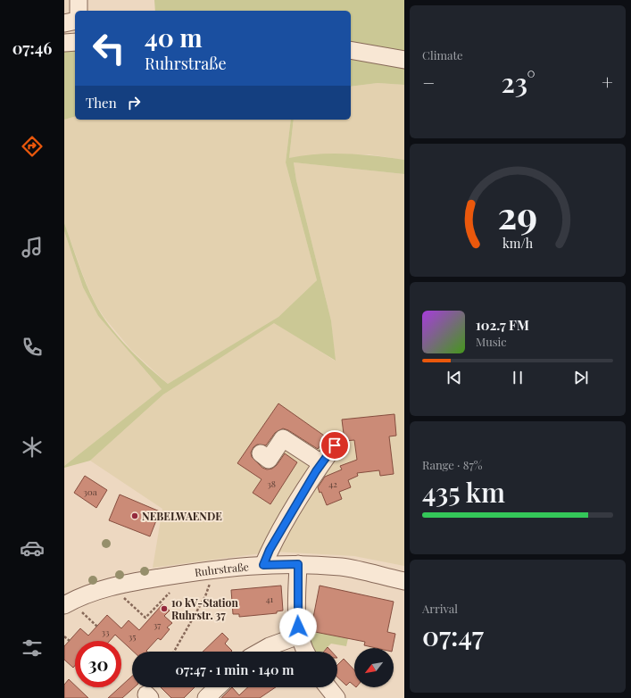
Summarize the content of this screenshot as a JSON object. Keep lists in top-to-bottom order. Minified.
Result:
{"streets":{"street":["Ruhrstraße"]},"places":["NEBELWAENDE","10 kV-Station Ruhrstr. 37"],"house_numbers":["38","42","30a","41","37","33","35"],"north":"bottom left","page":{"tabs":"07:46","tile":["Climate",["Range · 87%","435 km"],["Arrival","07:47"]],"turn":["40 m","Ruhrstraße"],"heat":["−","23°","+"],"then":"Then","song":["102.7 FM","Music"],"limit":"30","trip":"07:47 · 1 min · 140 m","gauge":["29","km/h"]}}
